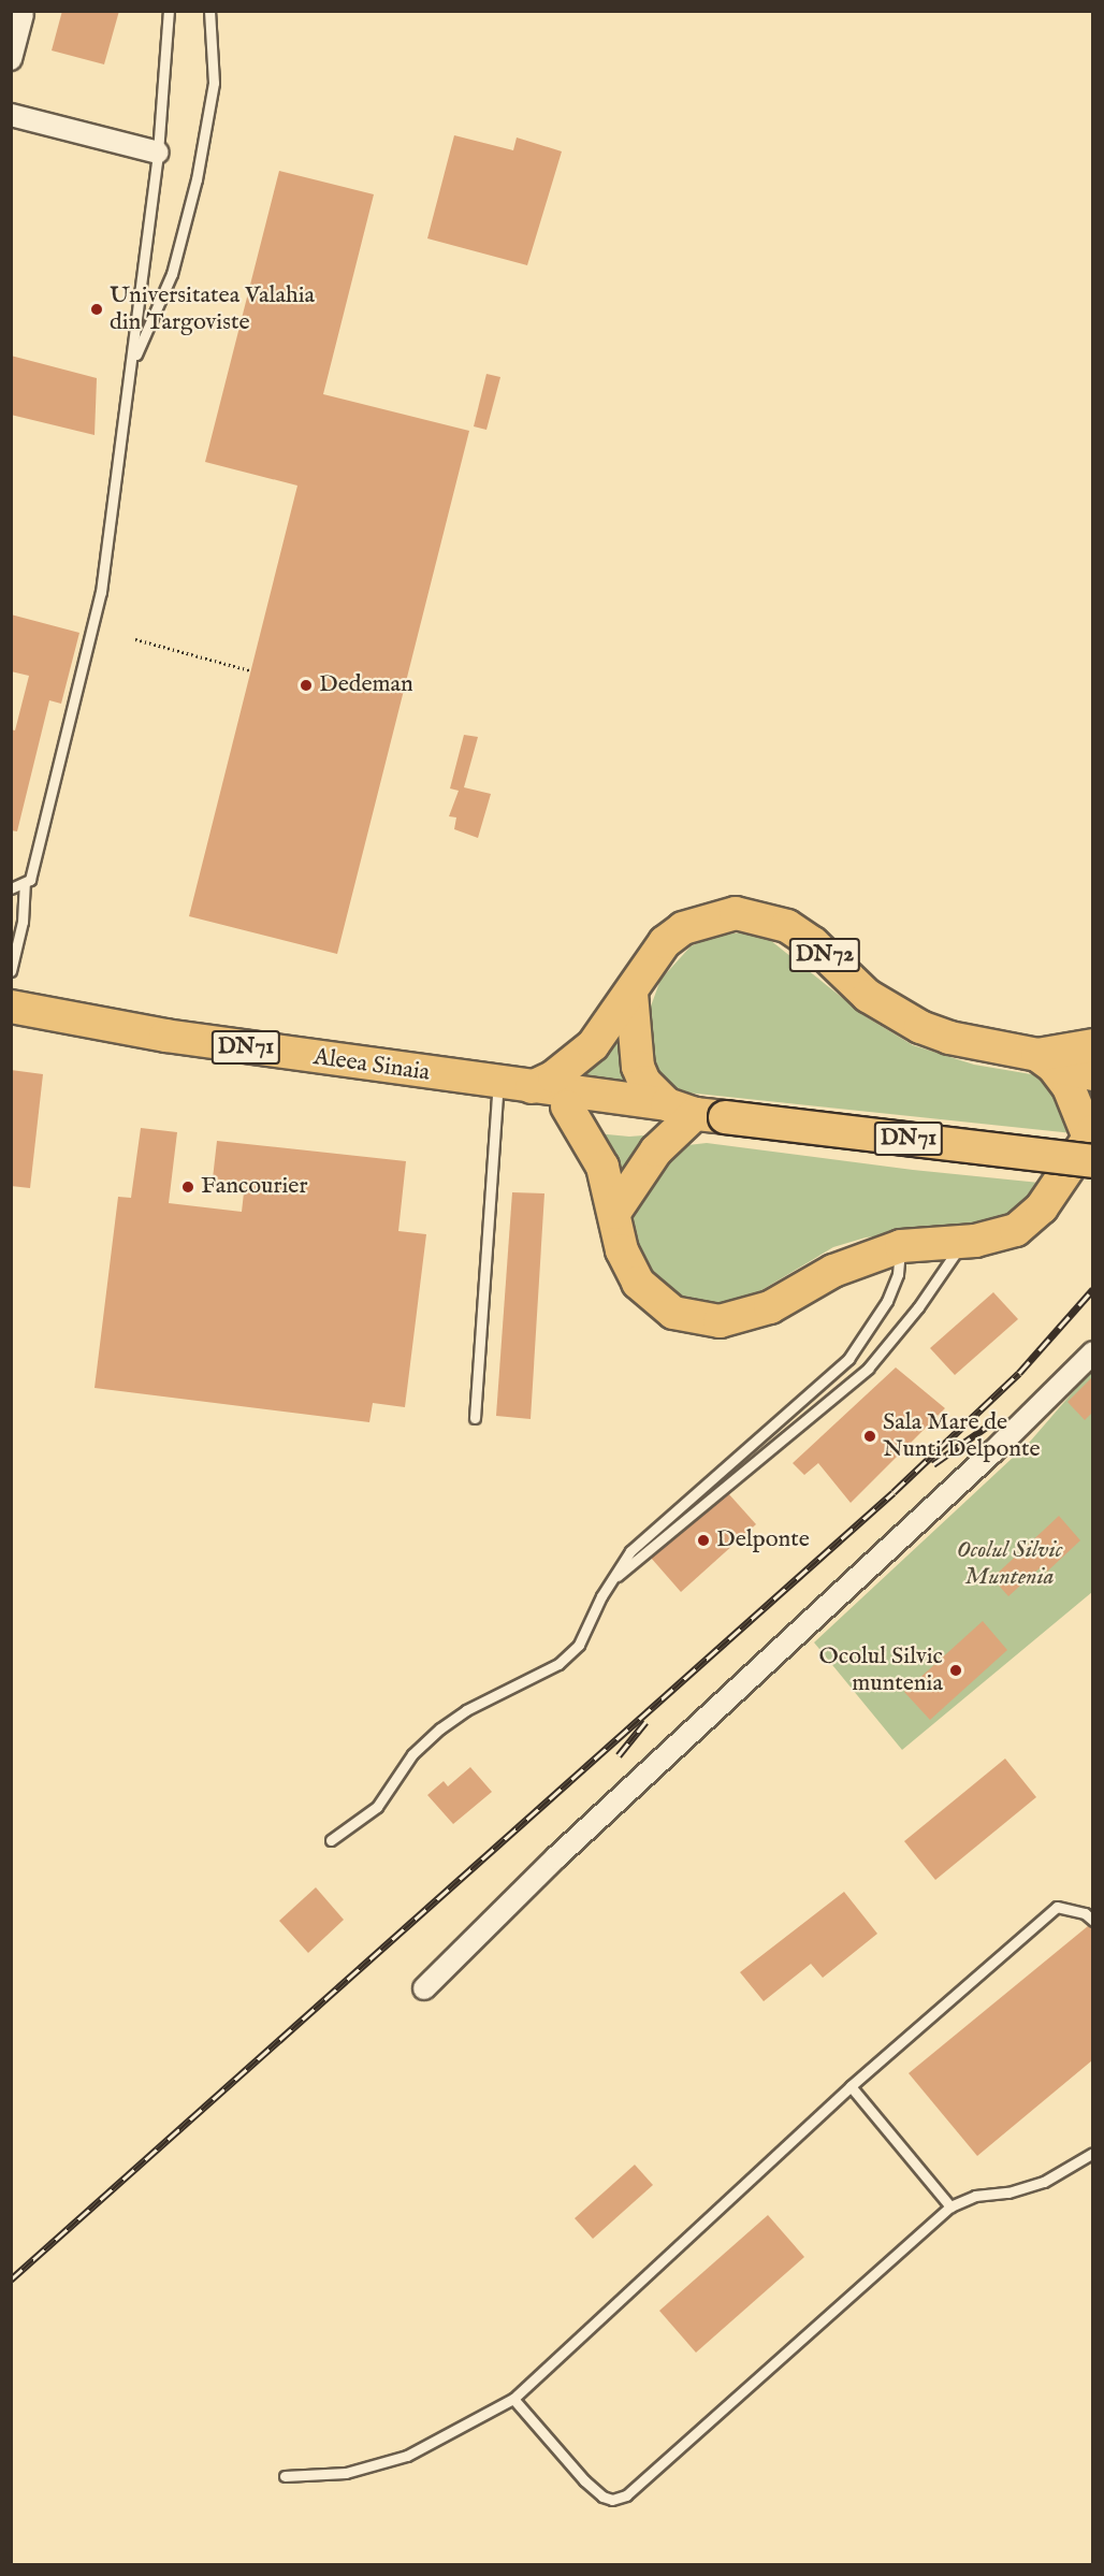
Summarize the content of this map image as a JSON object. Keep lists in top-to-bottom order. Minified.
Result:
{"streets":{"main road":["DN72","DN71","Aleea Sinaia"]},"crossings":[["DN72","Aleea Sinaia"],["DN71","Aleea Sinaia"]],"parks":["Ocolul Silvic Muntenia"],"places":["Universitatea Valahia din Targoviste","Dedeman","Fancourier","Sala Mare de Nunti Delponte","Delponte","Ocolul Silvic muntenia"]}
